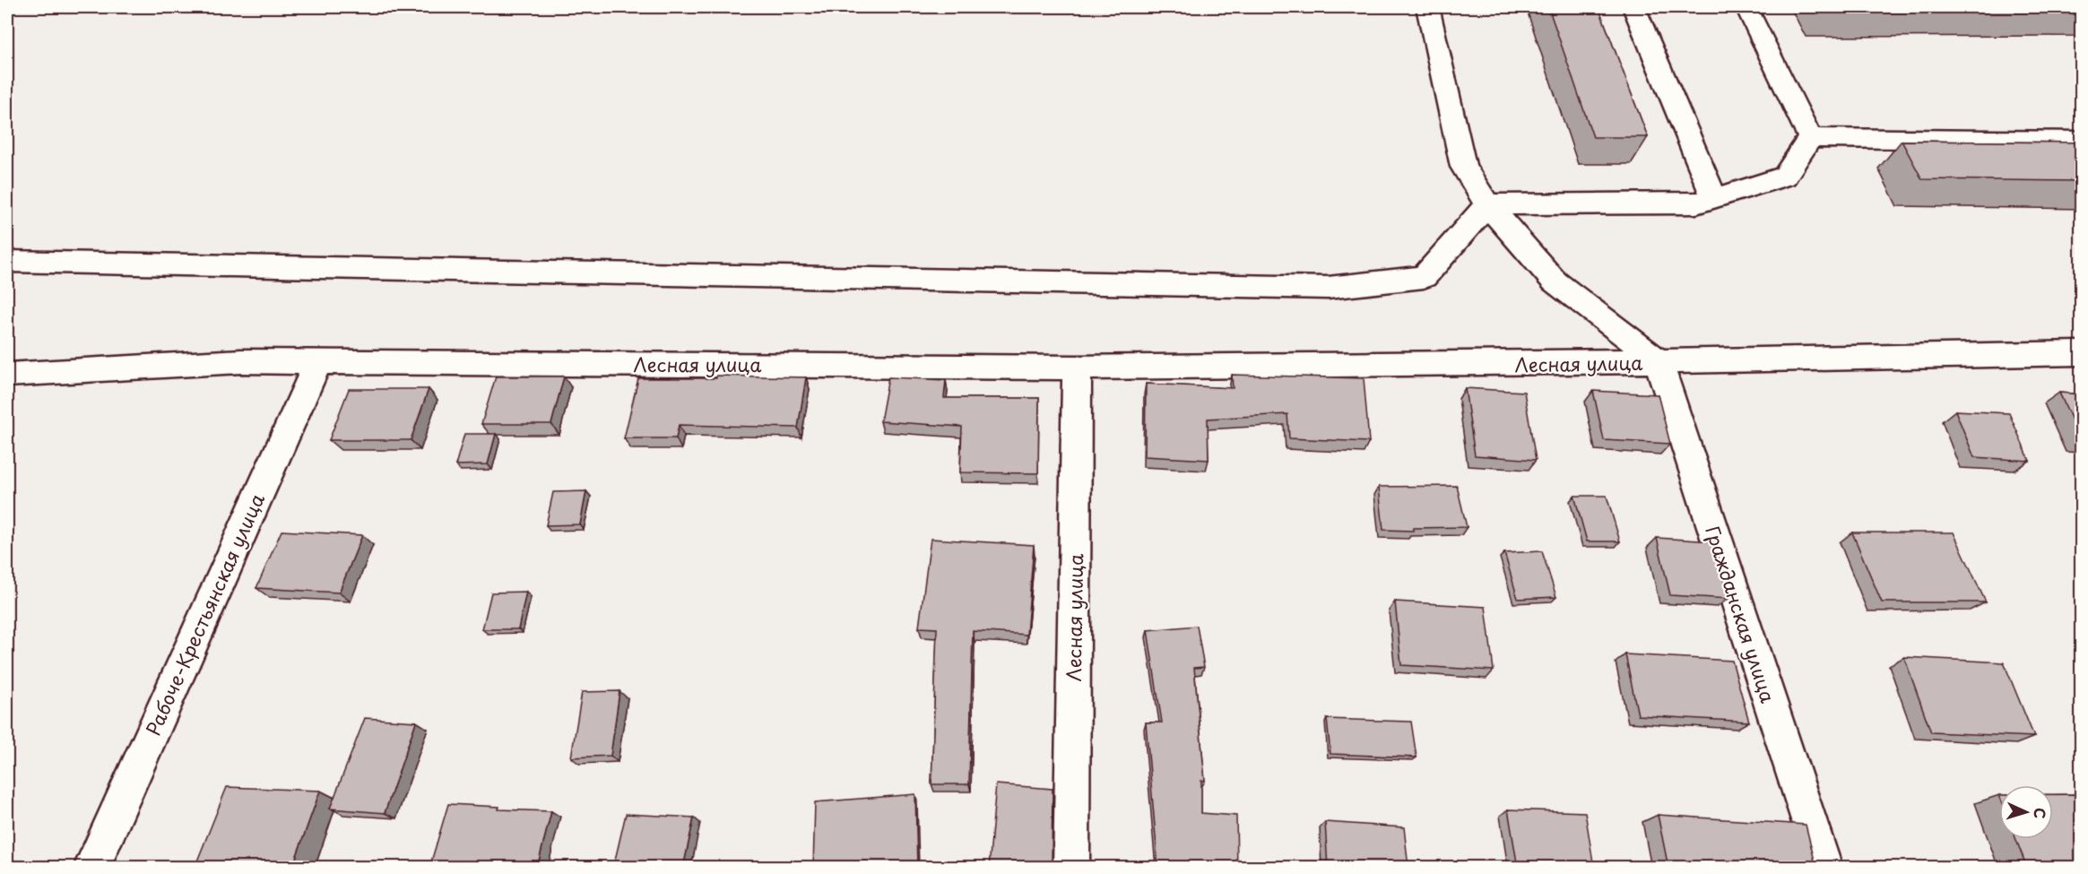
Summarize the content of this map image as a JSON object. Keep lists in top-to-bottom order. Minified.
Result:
{"streets":{"street":["Лесная улица","Рабоче-Крестьянская улица","Гражданская улица"]},"crossings":[["Лесная улица","Рабоче-Крестьянская улица"],["Лесная улица","Гражданская улица"]],"north":"right"}
